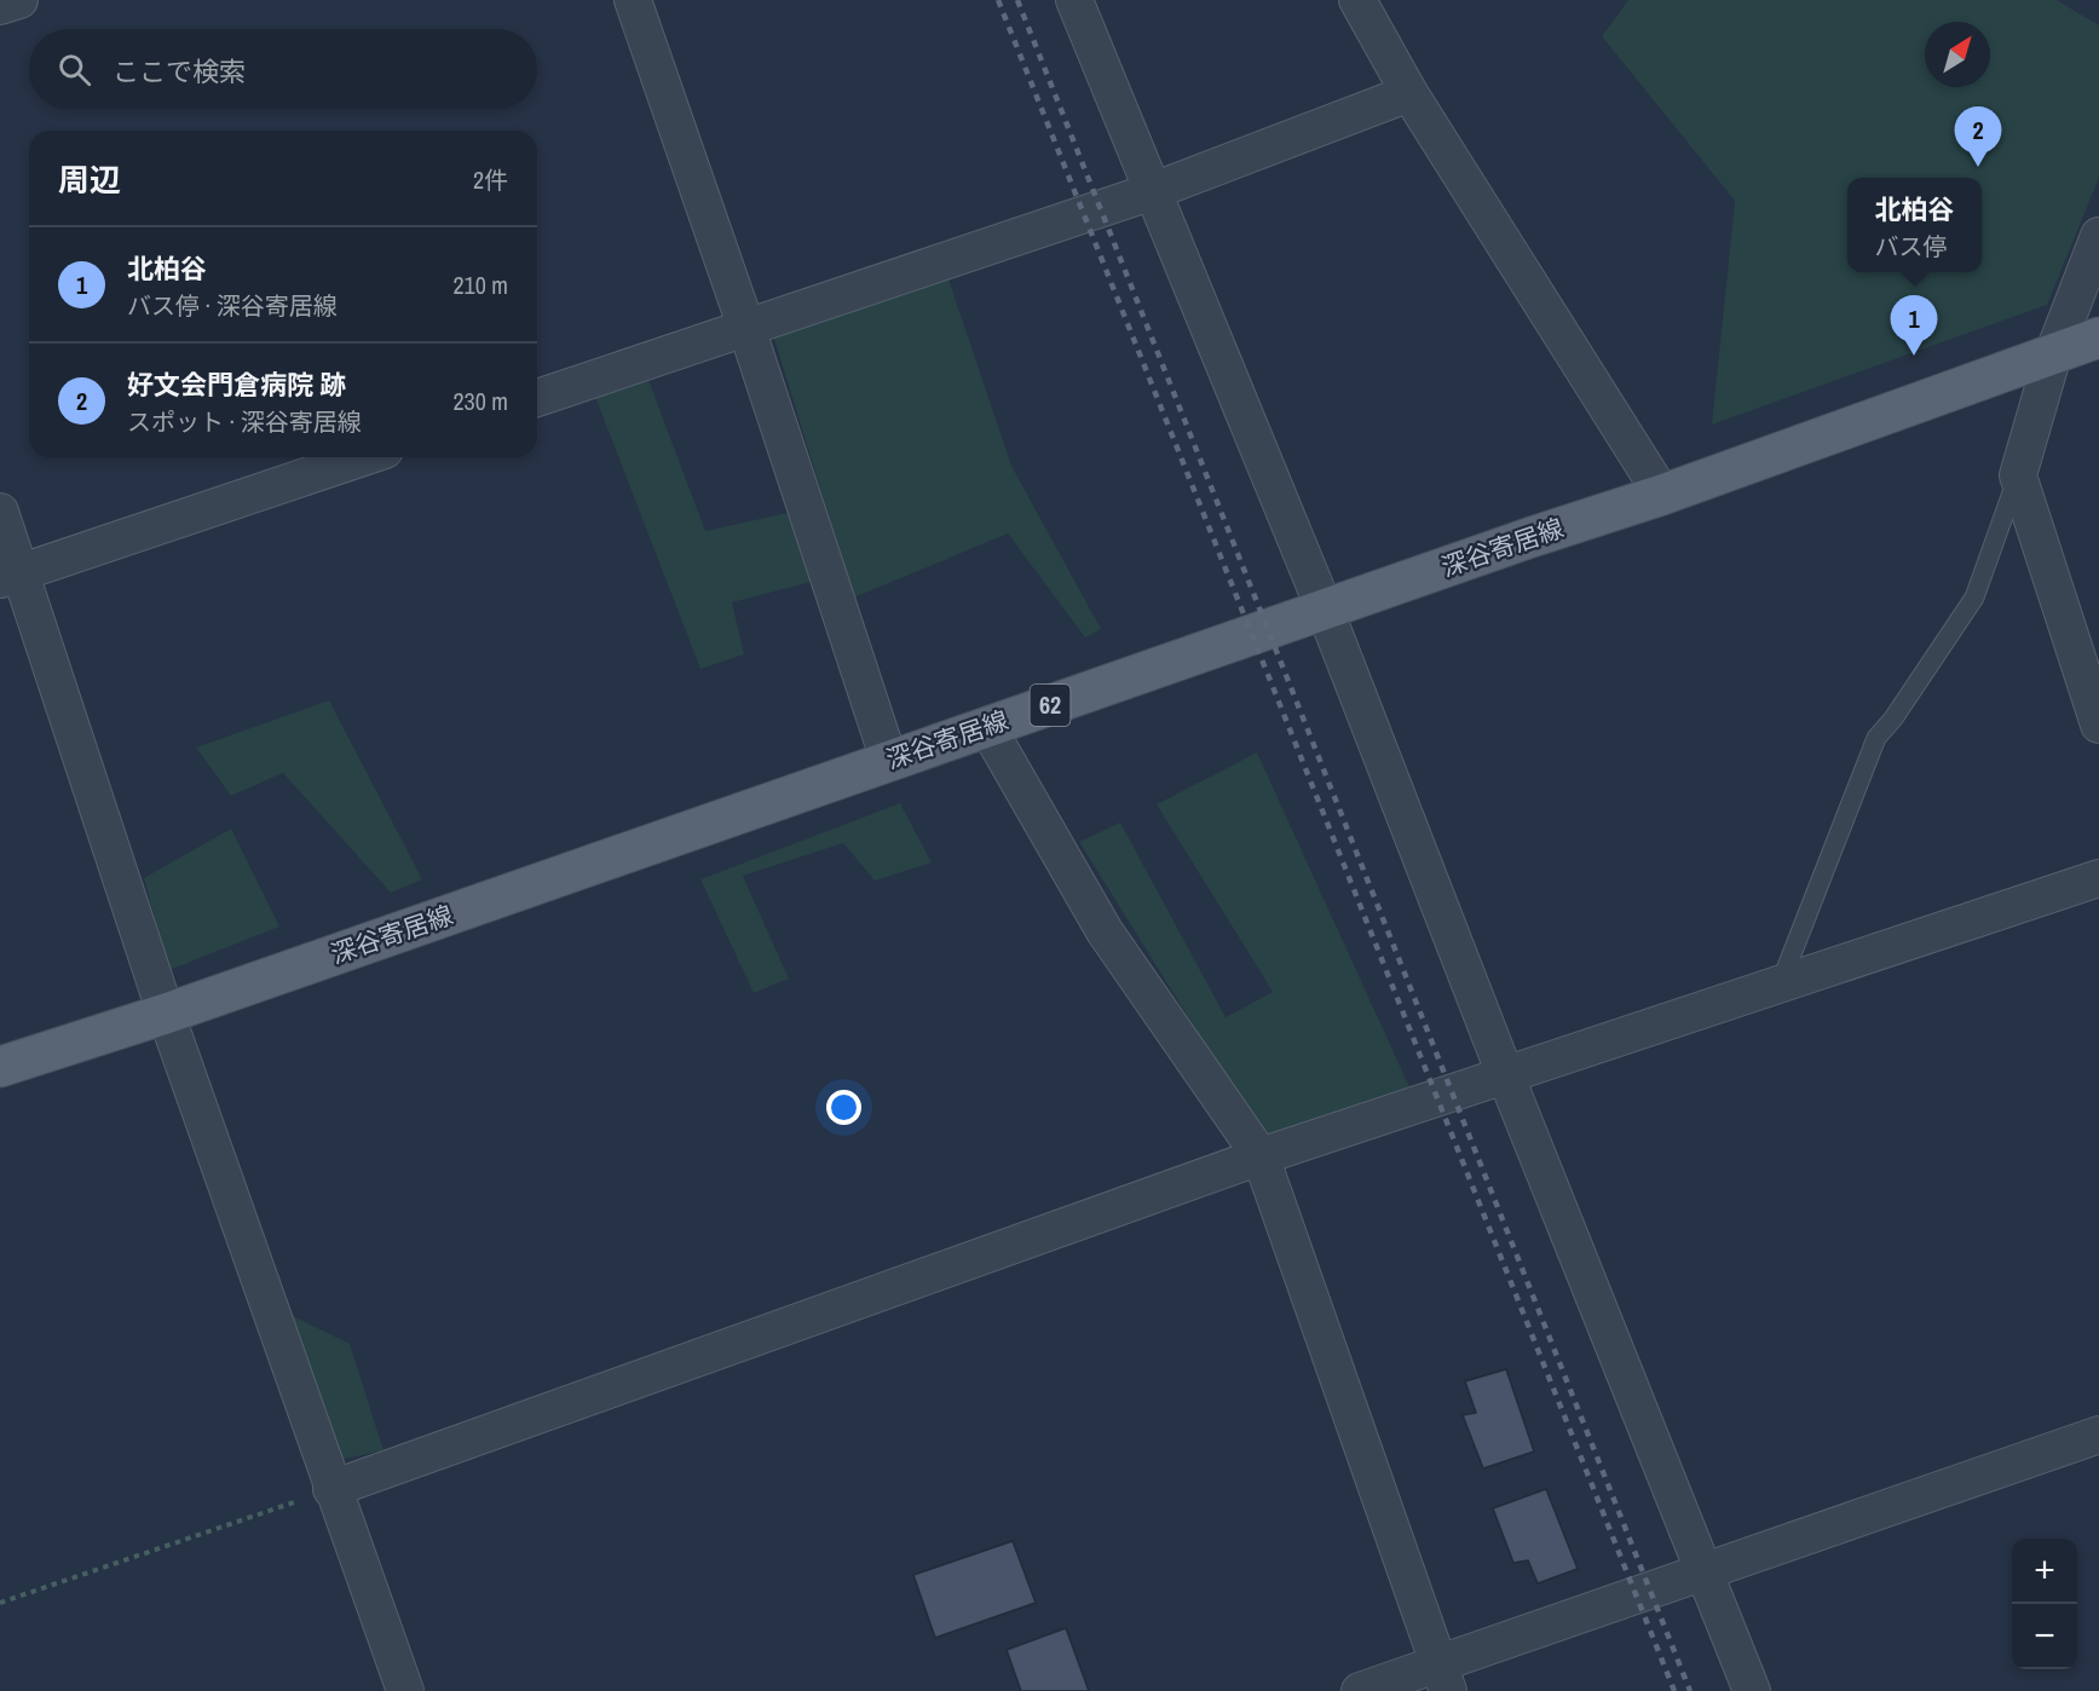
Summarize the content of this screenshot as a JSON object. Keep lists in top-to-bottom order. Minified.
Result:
{"streets":{"main road":["深谷寄居線","62"]},"north":"top right","page":{"search":"ここで検索","pins":["2","1"],"heading":["周辺","2件"],"popup":["北柏谷","バス停"],"list":[{"mark":"1","name":"北柏谷","note":"バス停 · 深谷寄居線","value":"210 m"},{"mark":"2","name":"好文会門倉病院 跡","note":"スポット · 深谷寄居線","value":"230 m"}],"map_buttons":["+","−"]}}
